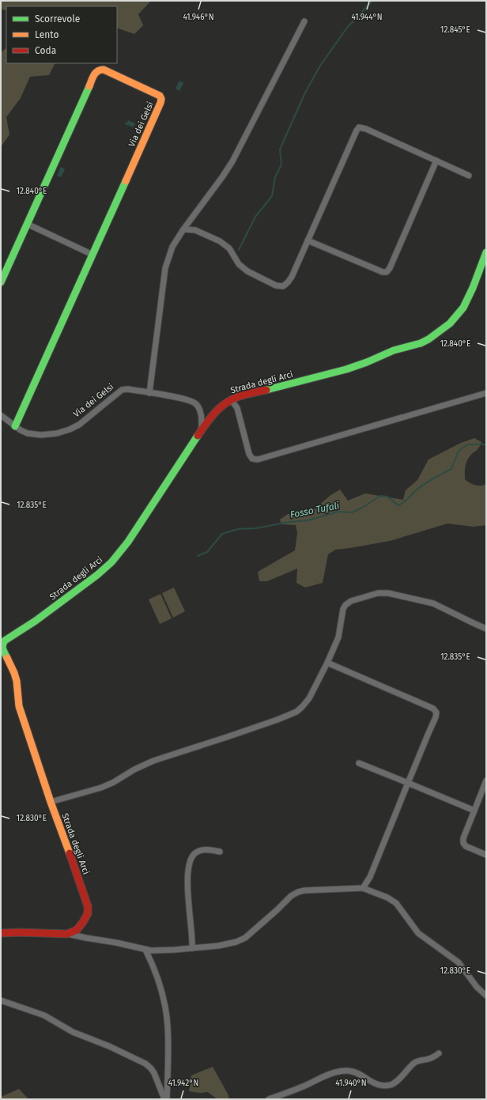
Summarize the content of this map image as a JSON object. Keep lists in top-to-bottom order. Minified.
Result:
{"streets":{"street":["Via dei Gelsi","Strada degli Arci"]},"crossings":[["Via dei Gelsi","Strada degli Arci"]],"water":["Fosso Tufali"],"legend":["Scorrevole","Lento","Coda"],"coordinates":["41.946°N","41.944°N","12.845°E","12.840°E","12.835°E","12.830°E","41.942°N","41.940°N"]}
